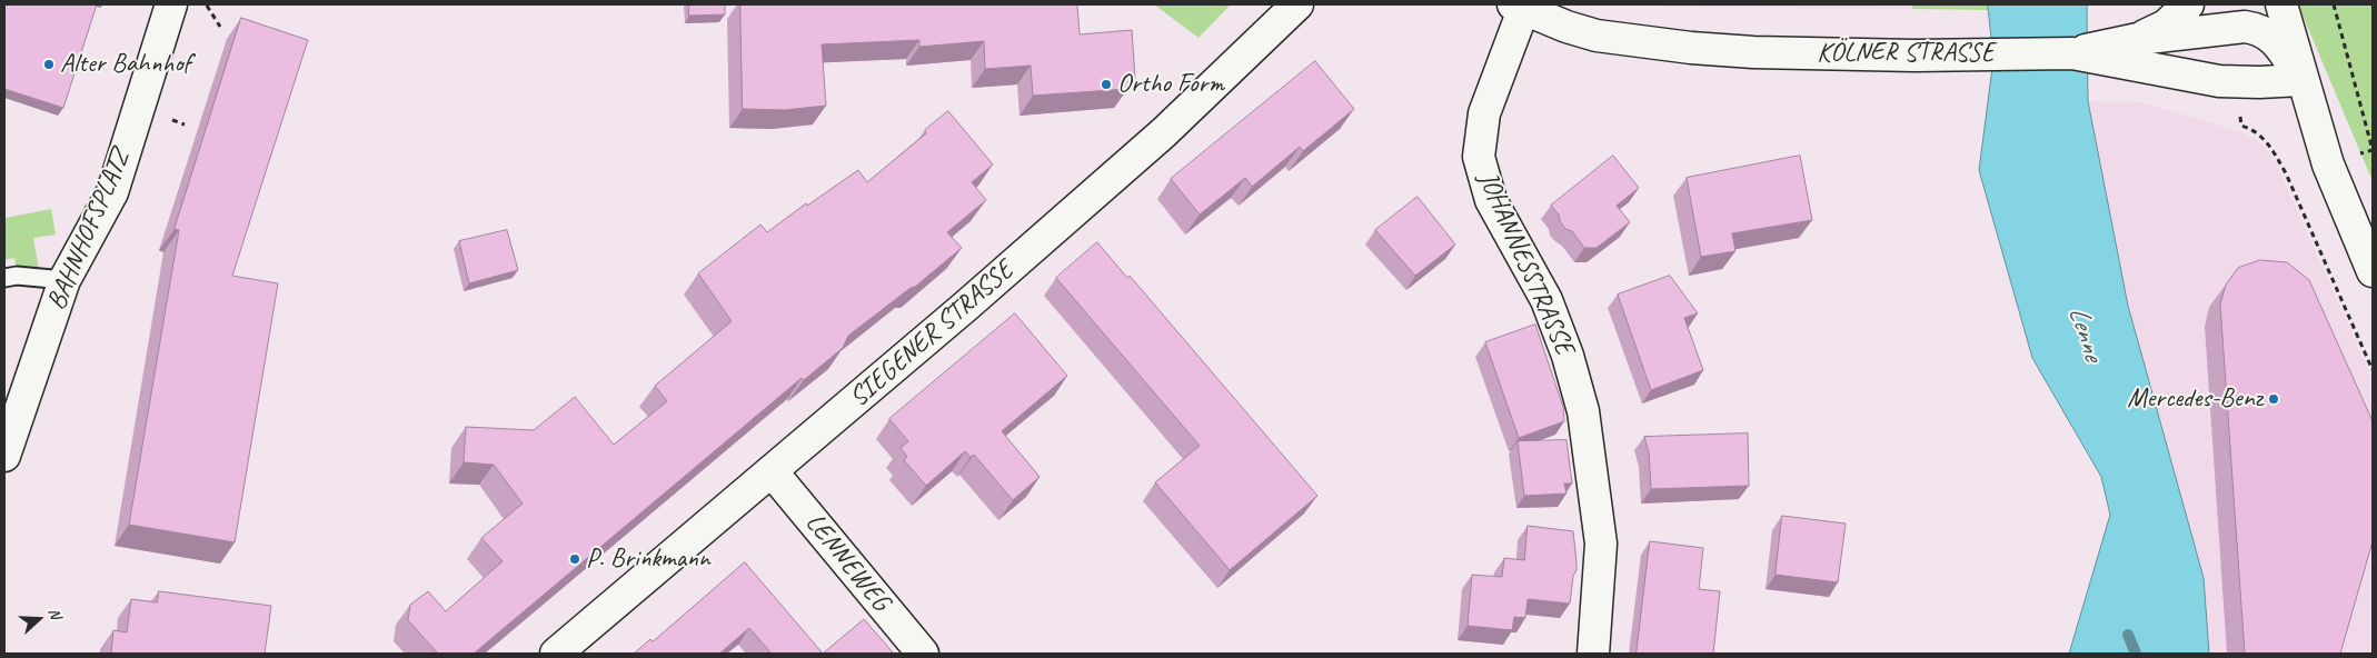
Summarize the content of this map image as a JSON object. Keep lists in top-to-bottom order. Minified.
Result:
{"streets":{"main road":["KÖLNER STRASSE","BAHNHOFSPLATZ","JOHANNESSTRASSE","SIEGENER STRASSE","LENNEWEG"]},"crossings":[["KÖLNER STRASSE","JOHANNESSTRASSE"],["SIEGENER STRASSE","LENNEWEG"]],"water":["Lenne"],"places":["Alter Bahnhof","Ortho Form","Mercedes-Benz","P. Brinkmann"],"north":"right"}
